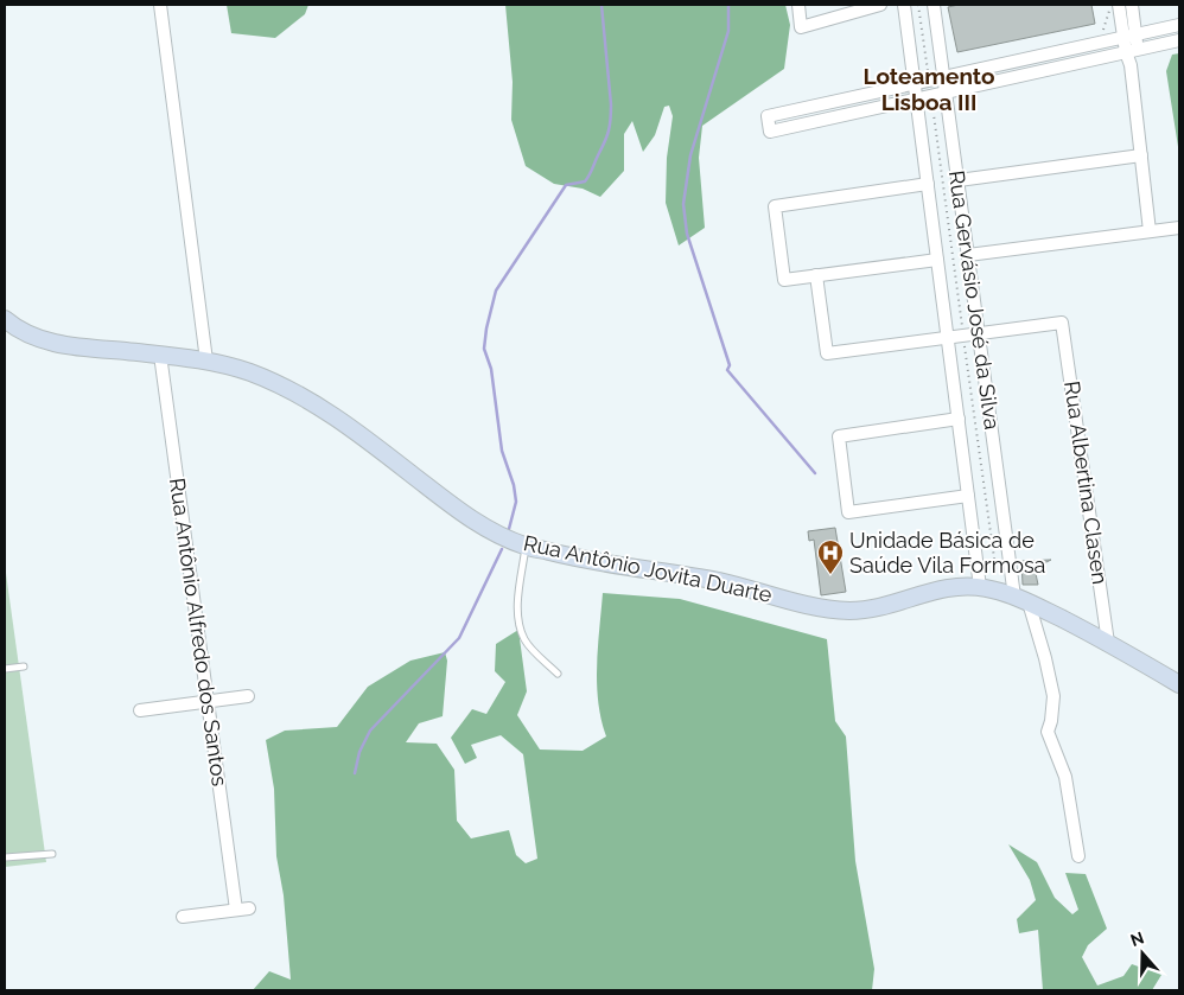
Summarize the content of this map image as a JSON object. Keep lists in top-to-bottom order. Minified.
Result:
{"streets":{"main road":["Rua Antônio Jovita Duarte"],"street":["Rua Gervásio José da Silva","Rua Albertina Clasen","Rua Antônio Alfredo dos Santos"]},"crossings":[["Rua Gervásio José da Silva","Rua Albertina Clasen"],["Rua Gervásio José da Silva","Rua Antônio Jovita Duarte"],["Rua Albertina Clasen","Rua Antônio Jovita Duarte"],["Rua Antônio Jovita Duarte","Rua Antônio Alfredo dos Santos"]],"districts":["Loteamento Lisboa III"],"places":{"hospital":["Unidade Básica de Saúde Vila Formosa"]},"north":"top"}
